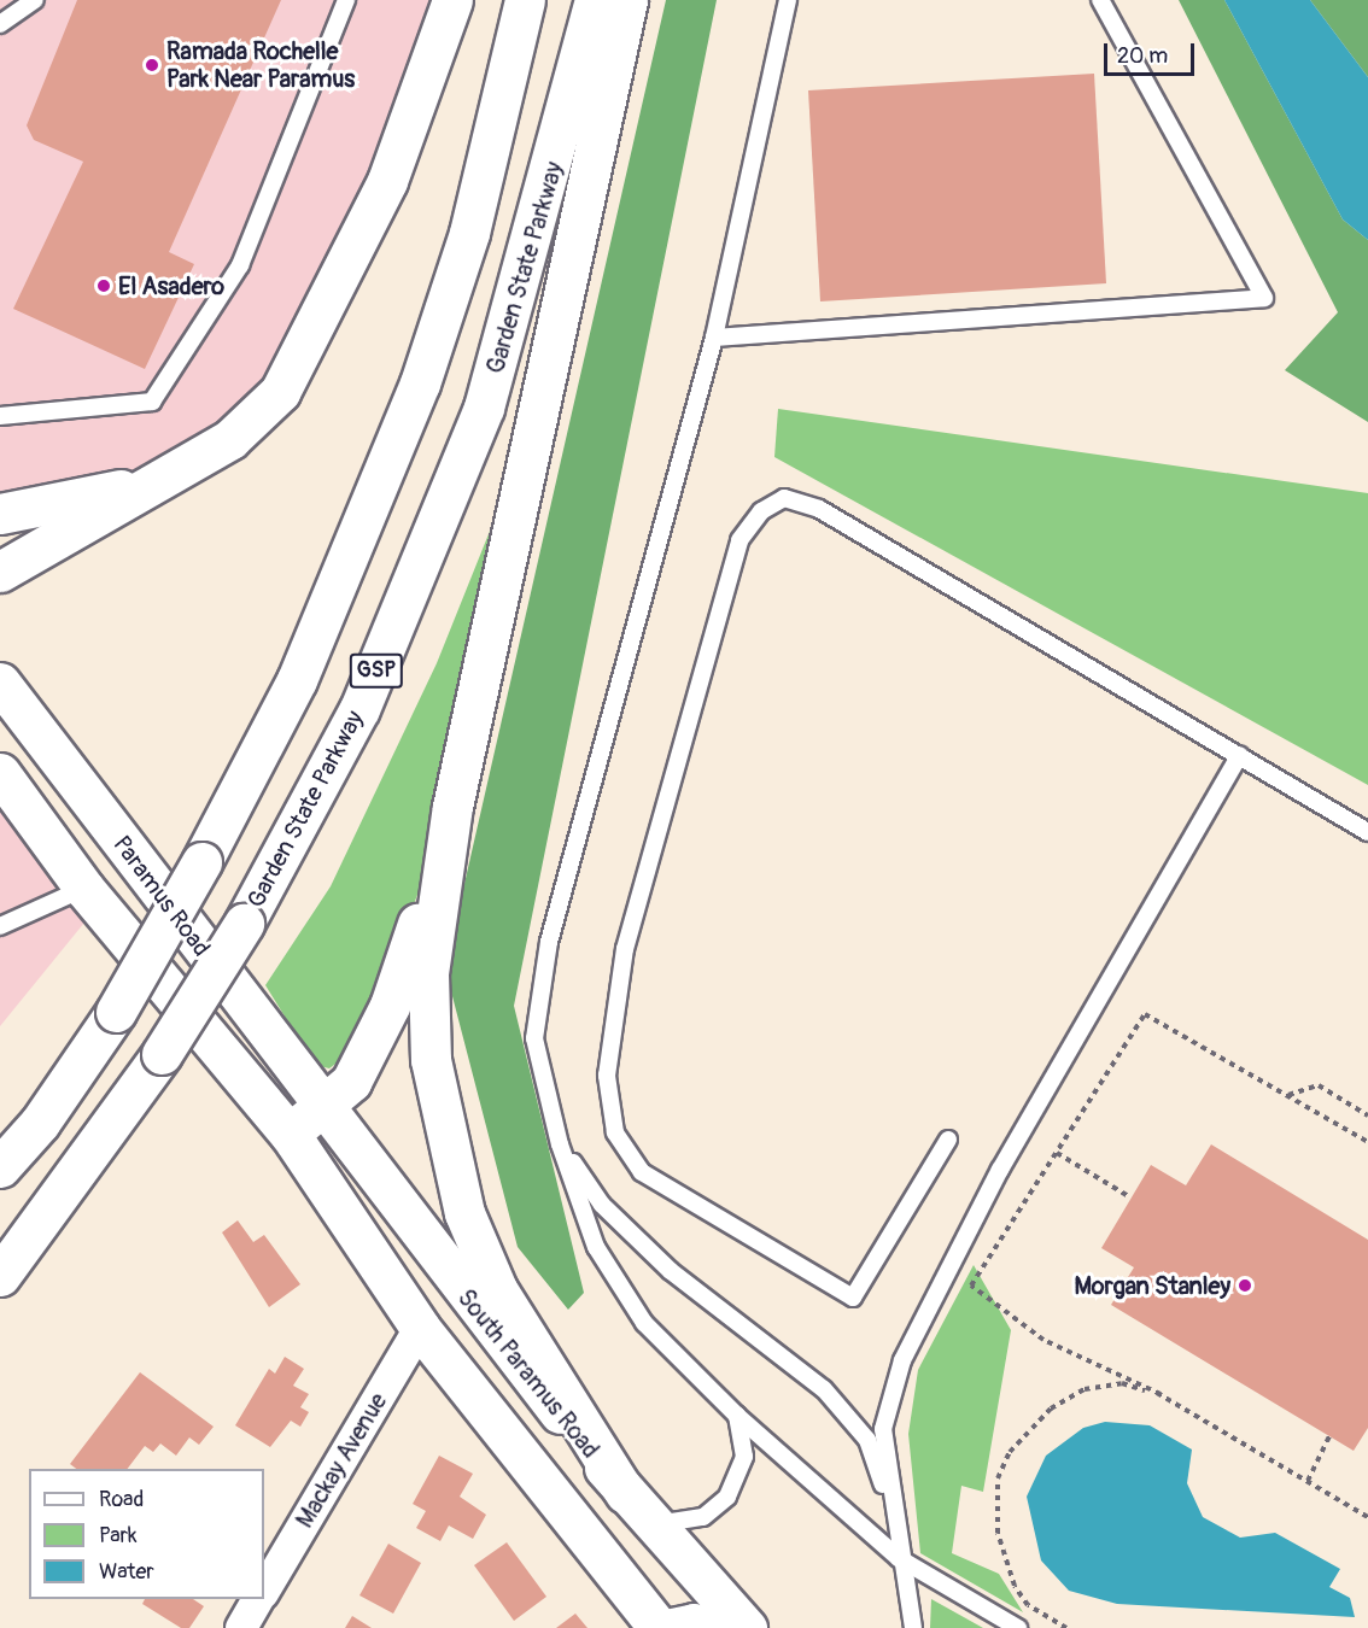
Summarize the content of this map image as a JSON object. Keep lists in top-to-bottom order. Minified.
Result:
{"streets":{"main road":["Garden State Parkway","GSP","Paramus Road","South Paramus Road"],"street":["Mackay Avenue"]},"crossings":[["Paramus Road","South Paramus Road"]],"places":["Ramada Rochelle Park Near Paramus","El Asadero","Morgan Stanley"],"legend":["Road","Park","Water"],"scale_bar":"20 m"}
